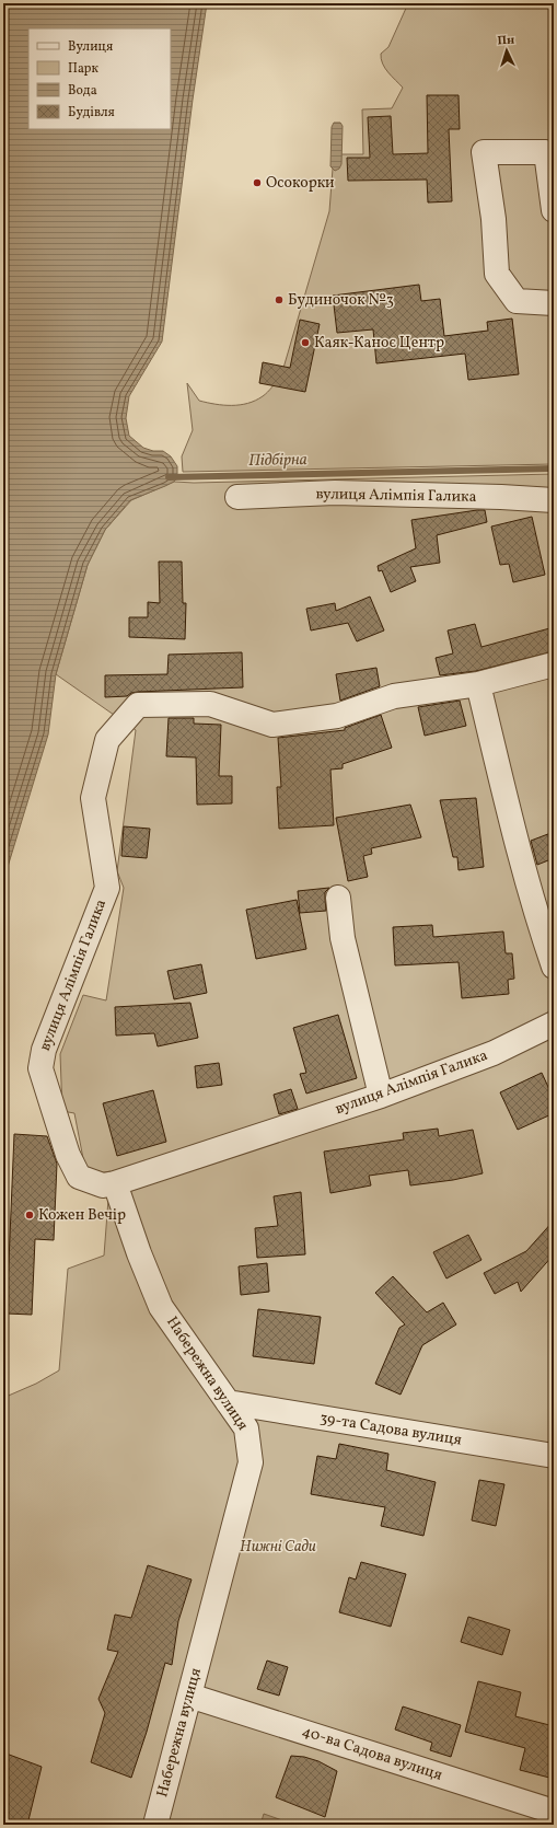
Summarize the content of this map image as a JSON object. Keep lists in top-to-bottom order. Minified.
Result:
{"streets":{"street":["вулиця Алімпія Галика","Набережна вулиця","39-та Садова вулиця","40-ва Садова вулиця"]},"crossings":[["вулиця Алімпія Галика","Набережна вулиця"],["Набережна вулиця","39-та Садова вулиця"],["Набережна вулиця","40-ва Садова вулиця"]],"water":["Підбірна"],"parks":["Нижні Сади"],"places":["Осокорки","Будиночок №3","Каяк-Каноє Центр","Кожен Вечір"],"legend":["Вулиця","Парк","Вода","Будівля"],"north":"top"}
